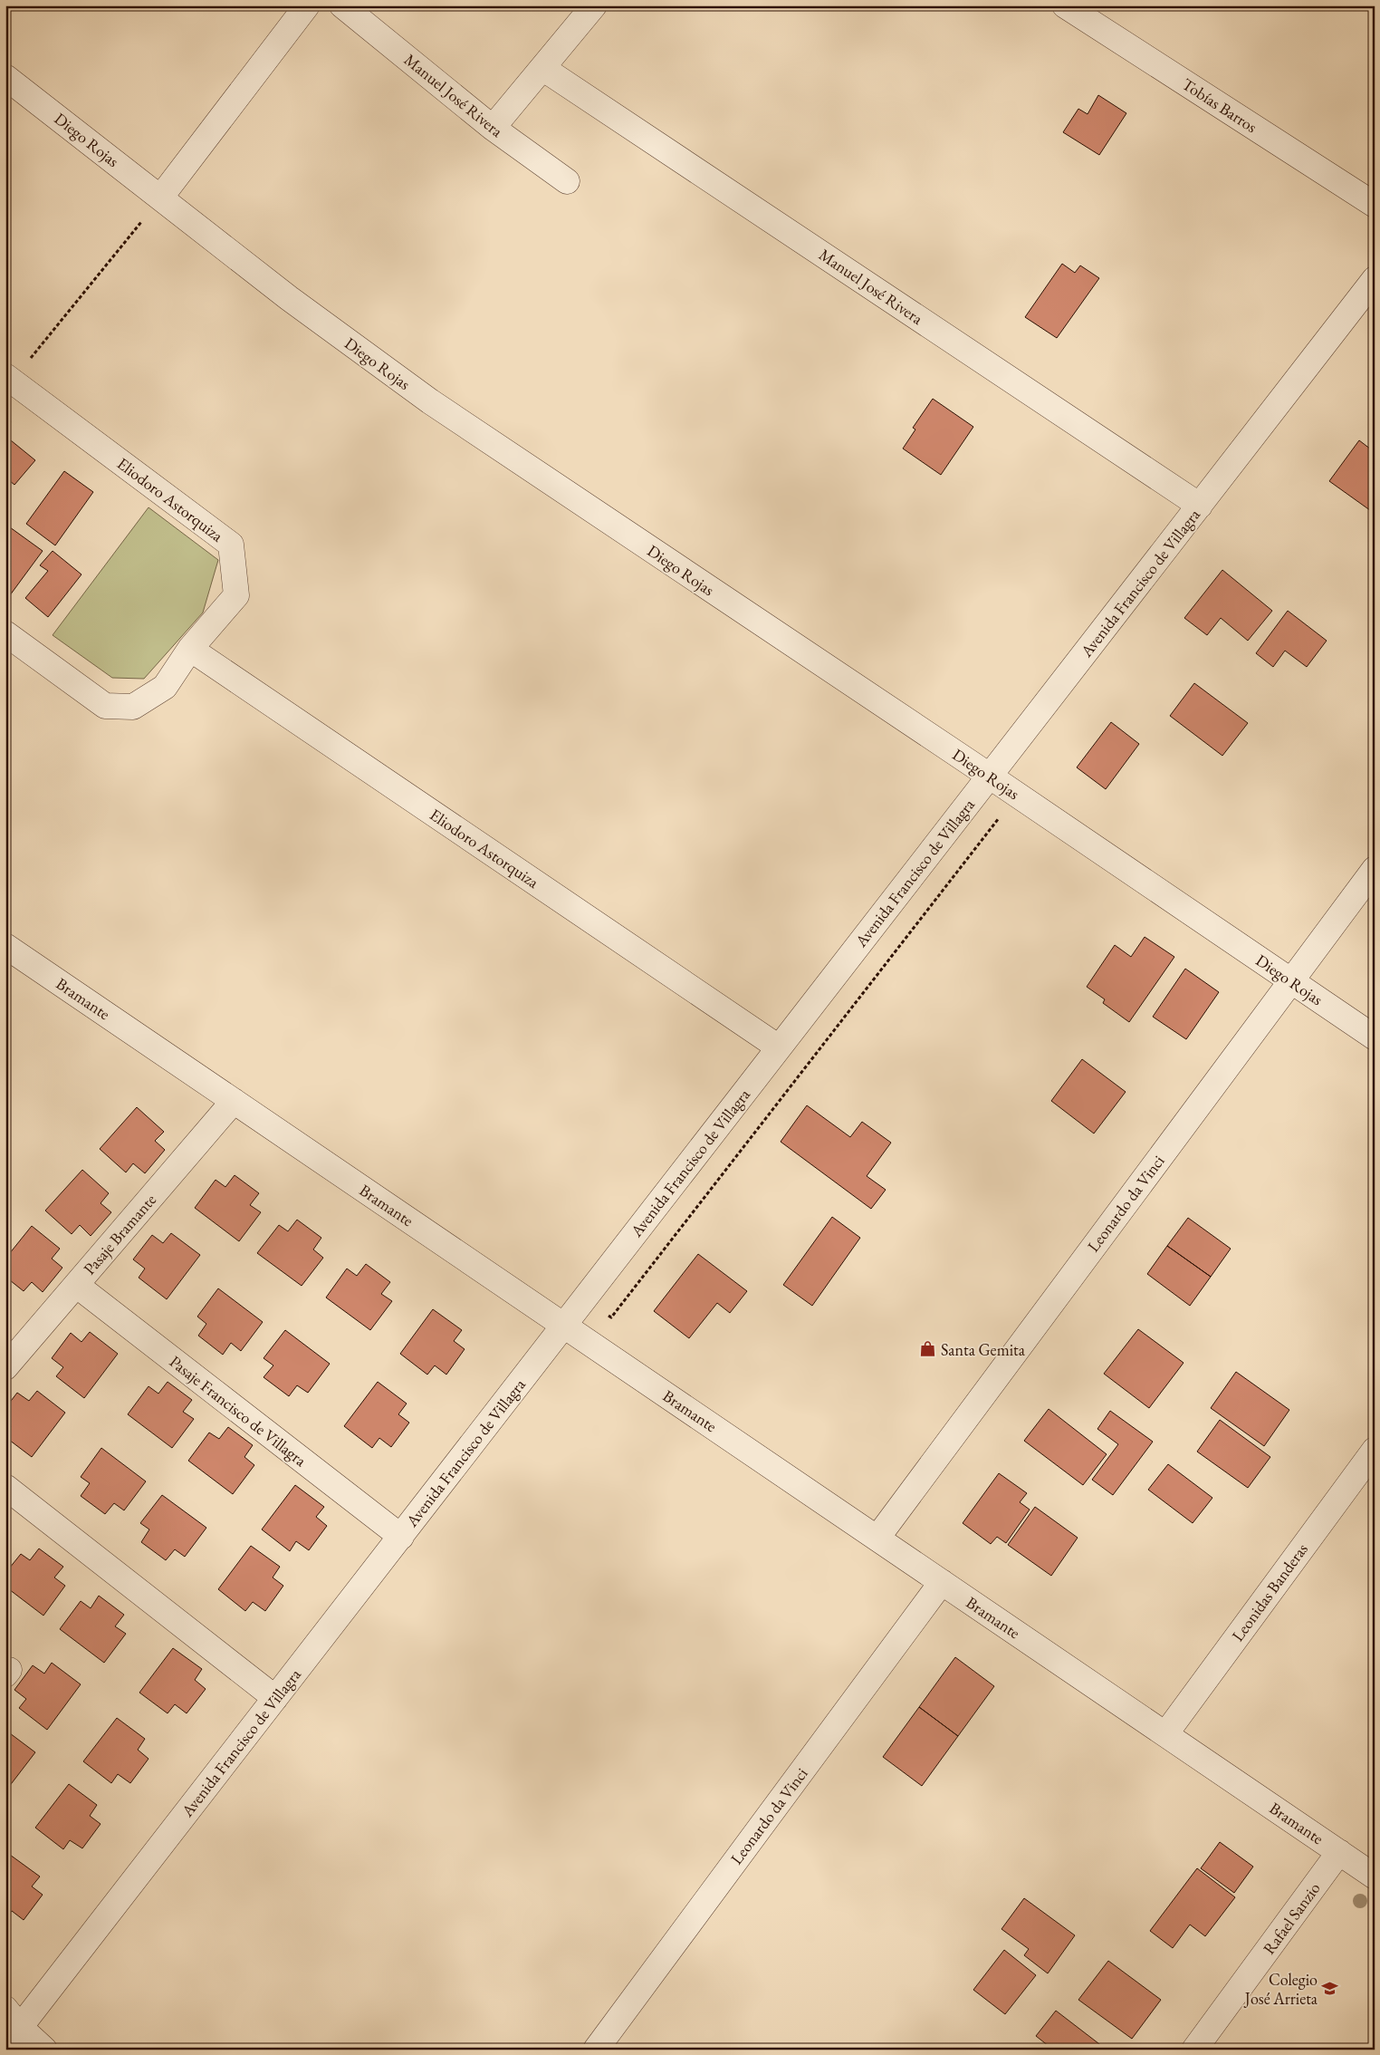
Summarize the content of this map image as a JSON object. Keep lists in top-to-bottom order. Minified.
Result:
{"streets":{"street":["Manuel José Rivera","Tobías Barros","Diego Rojas","Eliodoro Astorquiza","Avenida Francisco de Villagra","Bramante","Leonardo da Vinci","Pasaje Bramante","Pasaje Francisco de Villagra","Leonidas Banderas","Rafael Sanzio"]},"crossings":[["Manuel José Rivera","Avenida Francisco de Villagra"],["Diego Rojas","Avenida Francisco de Villagra"],["Diego Rojas","Leonardo da Vinci"],["Eliodoro Astorquiza","Avenida Francisco de Villagra"],["Avenida Francisco de Villagra","Bramante"],["Avenida Francisco de Villagra","Pasaje Francisco de Villagra"],["Bramante","Leonardo da Vinci"],["Bramante","Pasaje Bramante"],["Bramante","Leonidas Banderas"],["Bramante","Rafael Sanzio"],["Pasaje Bramante","Pasaje Francisco de Villagra"]],"places":{"shop":["Santa Gemita"],"school or university":["Colegio José Arrieta"]}}
